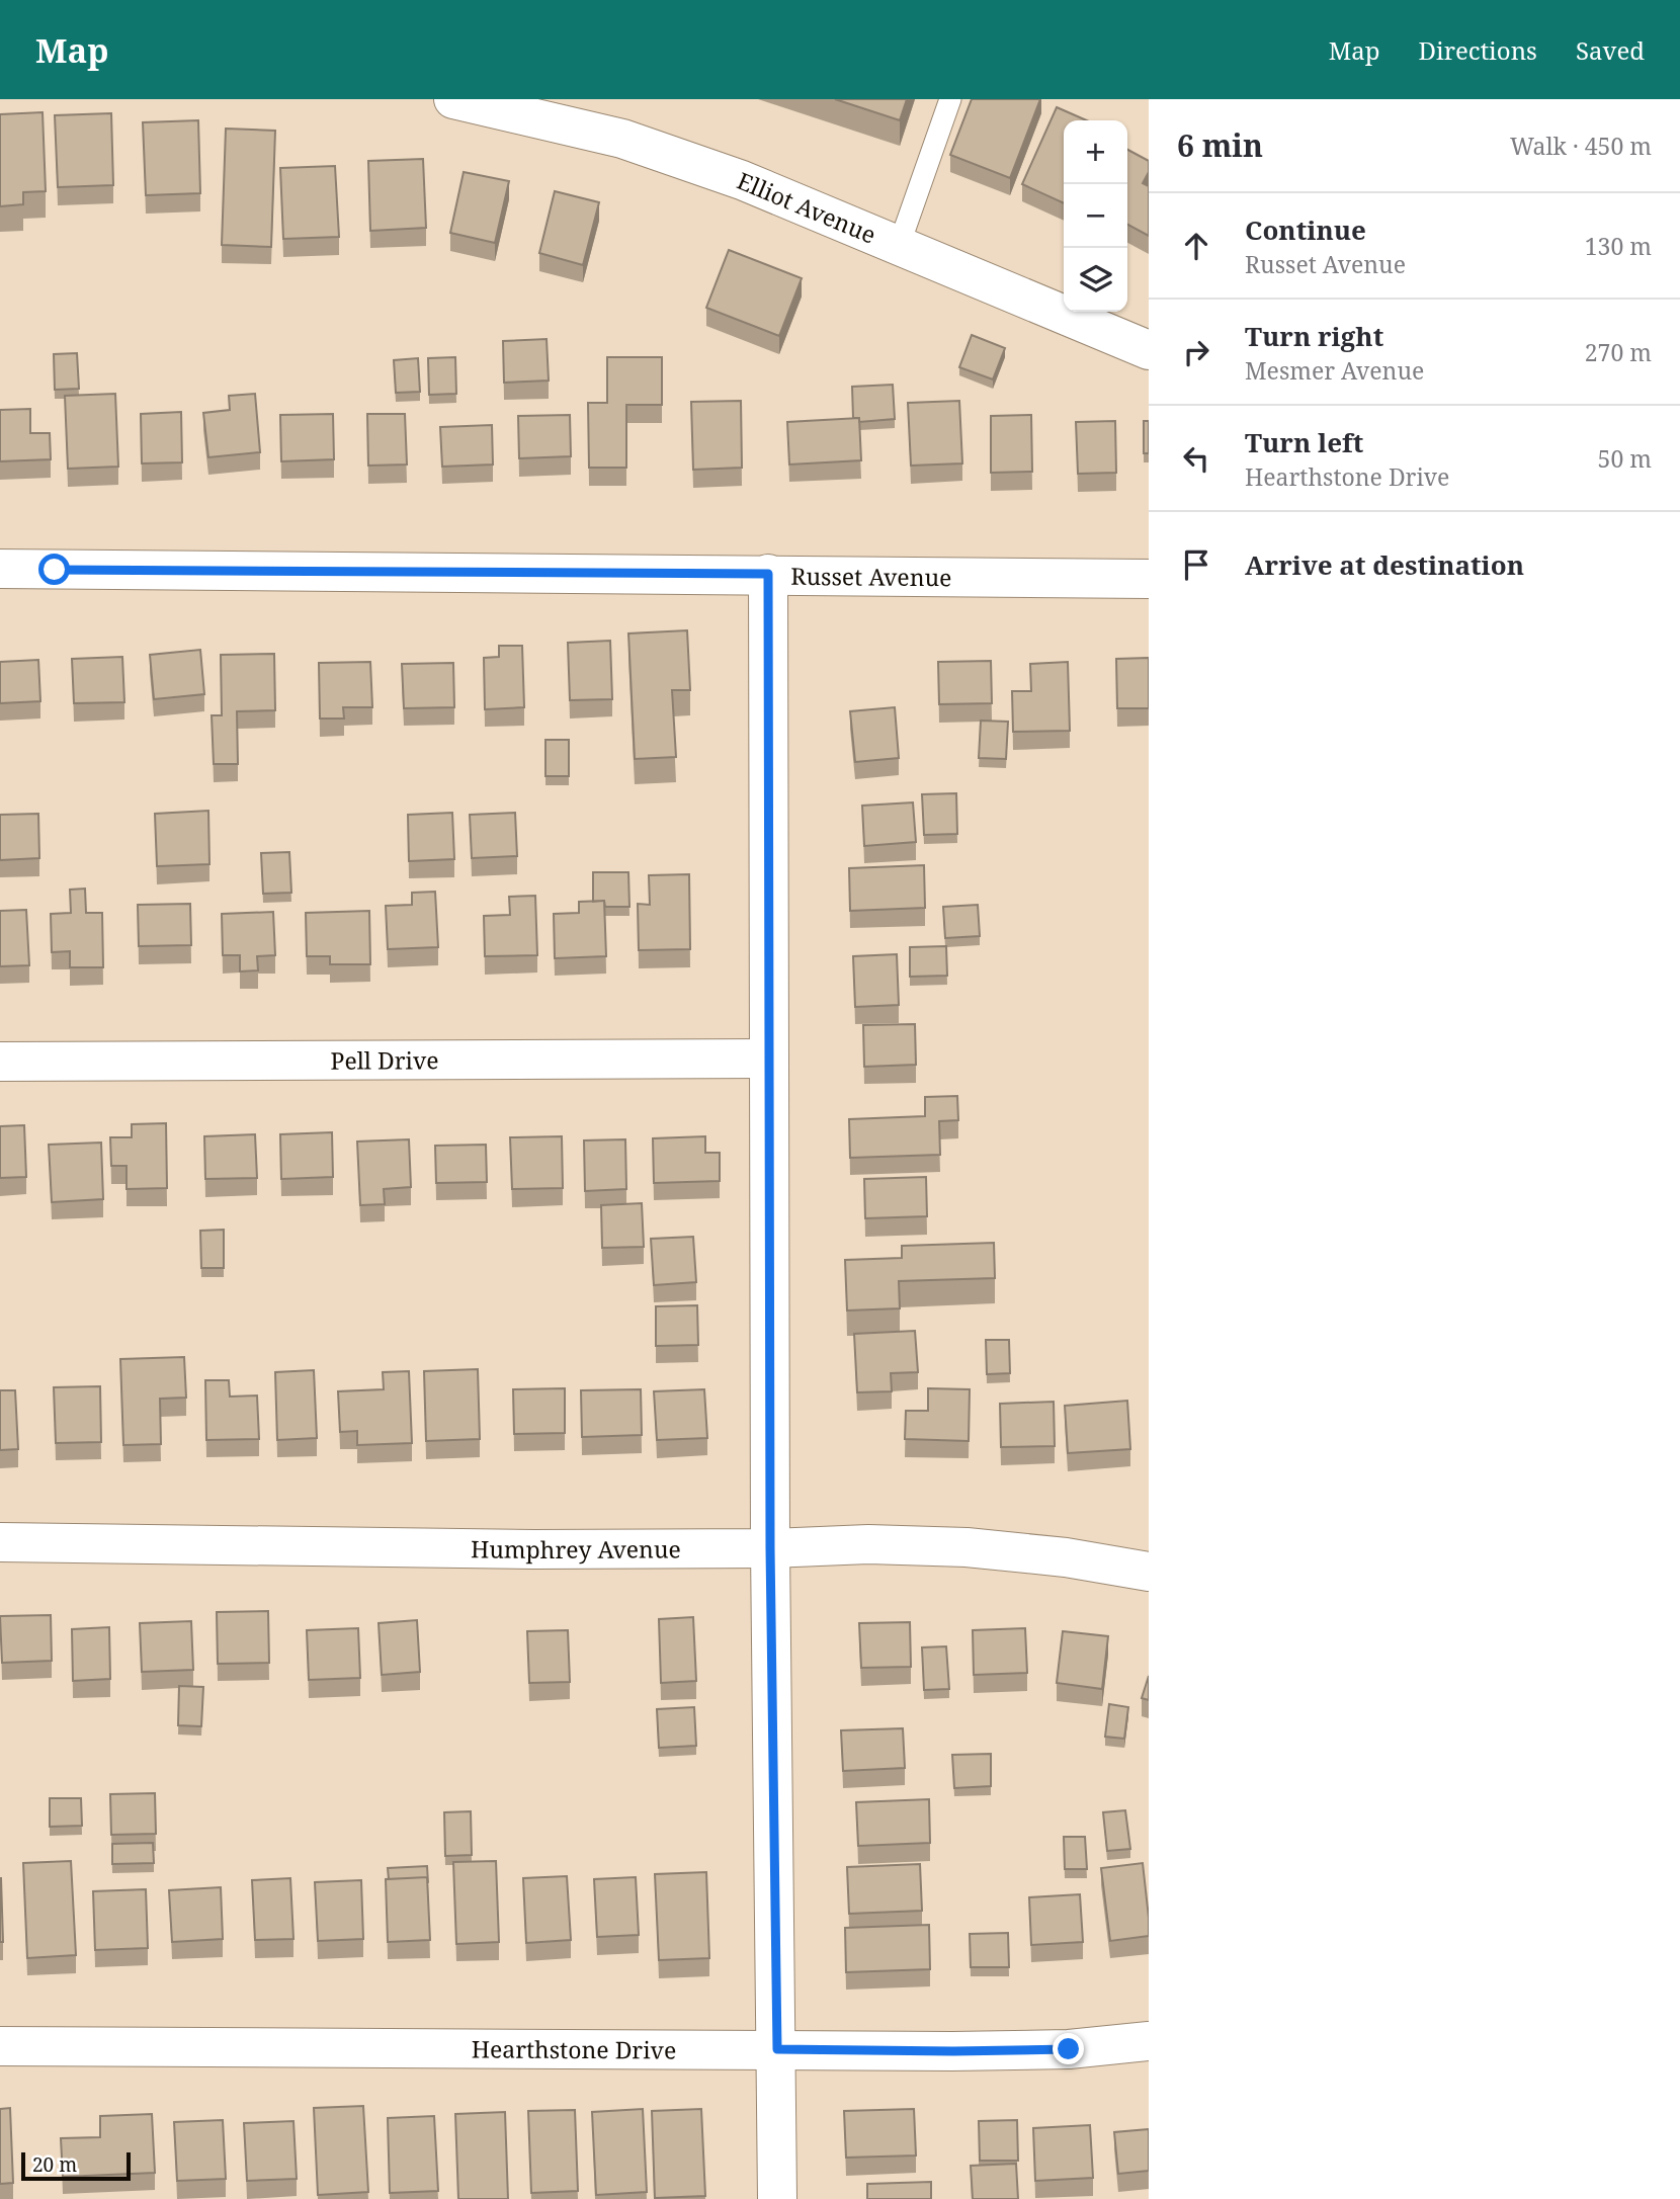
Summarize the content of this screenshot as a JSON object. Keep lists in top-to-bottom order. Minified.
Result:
{"streets":{"street":["Elliot Avenue","Russet Avenue","Pell Drive","Humphrey Avenue","Hearthstone Drive"]},"scale_bar":"20 m","page":{"header":"Map","nav":["Map","Directions","Saved"],"heading":["6 min","Walk · 450 m"],"map_buttons":["+","−"],"list":[["Continue","Russet Avenue","130 m"],["Turn right","Mesmer Avenue","270 m"],["Turn left","Hearthstone Drive","50 m"],"Arrive at destination"],"scale":"20 m"}}
